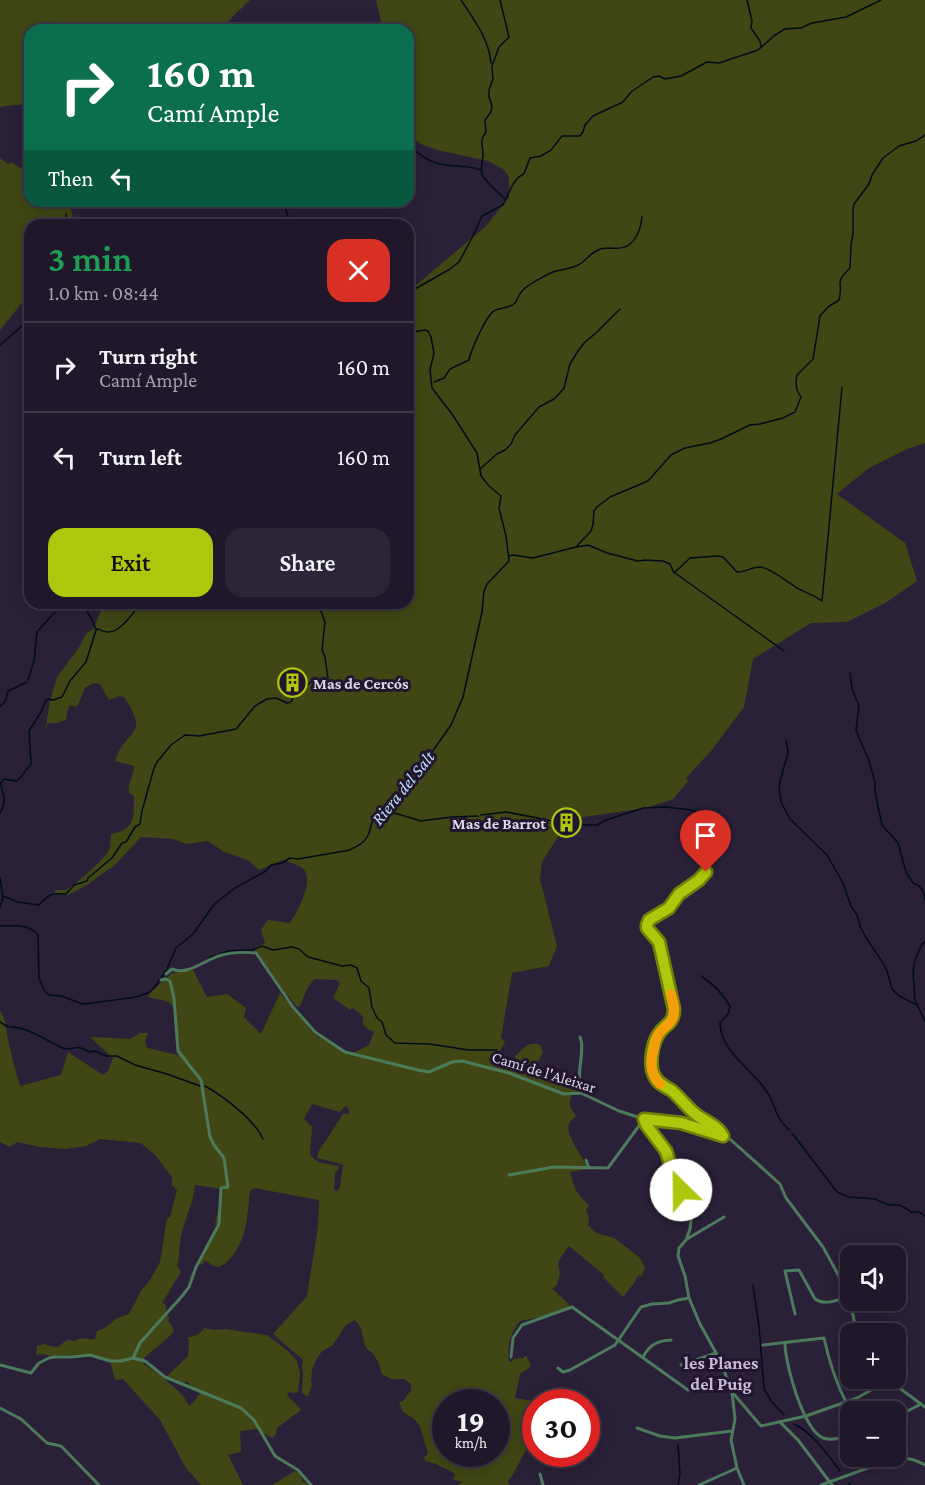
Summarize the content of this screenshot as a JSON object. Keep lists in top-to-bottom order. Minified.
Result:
{"streets":{"street":["Camí de l'Aleixar"]},"districts":["les Planes del Puig"],"water":["Riera del Salt"],"places":{"building":["Mas de Cercós","Mas de Barrot"]},"page":{"turn":["160 m","Camí Ample"],"then":"Then","heading":["3 min","1.0 km · 08:44"],"list":[{"name":"Turn right","note":"Camí Ample","value":"160 m"},{"name":"Turn left","value":"160 m"}],"buttons":["Exit","Share"],"map_buttons":["+","−"],"speed":"19 km/h","limit":"30"}}
